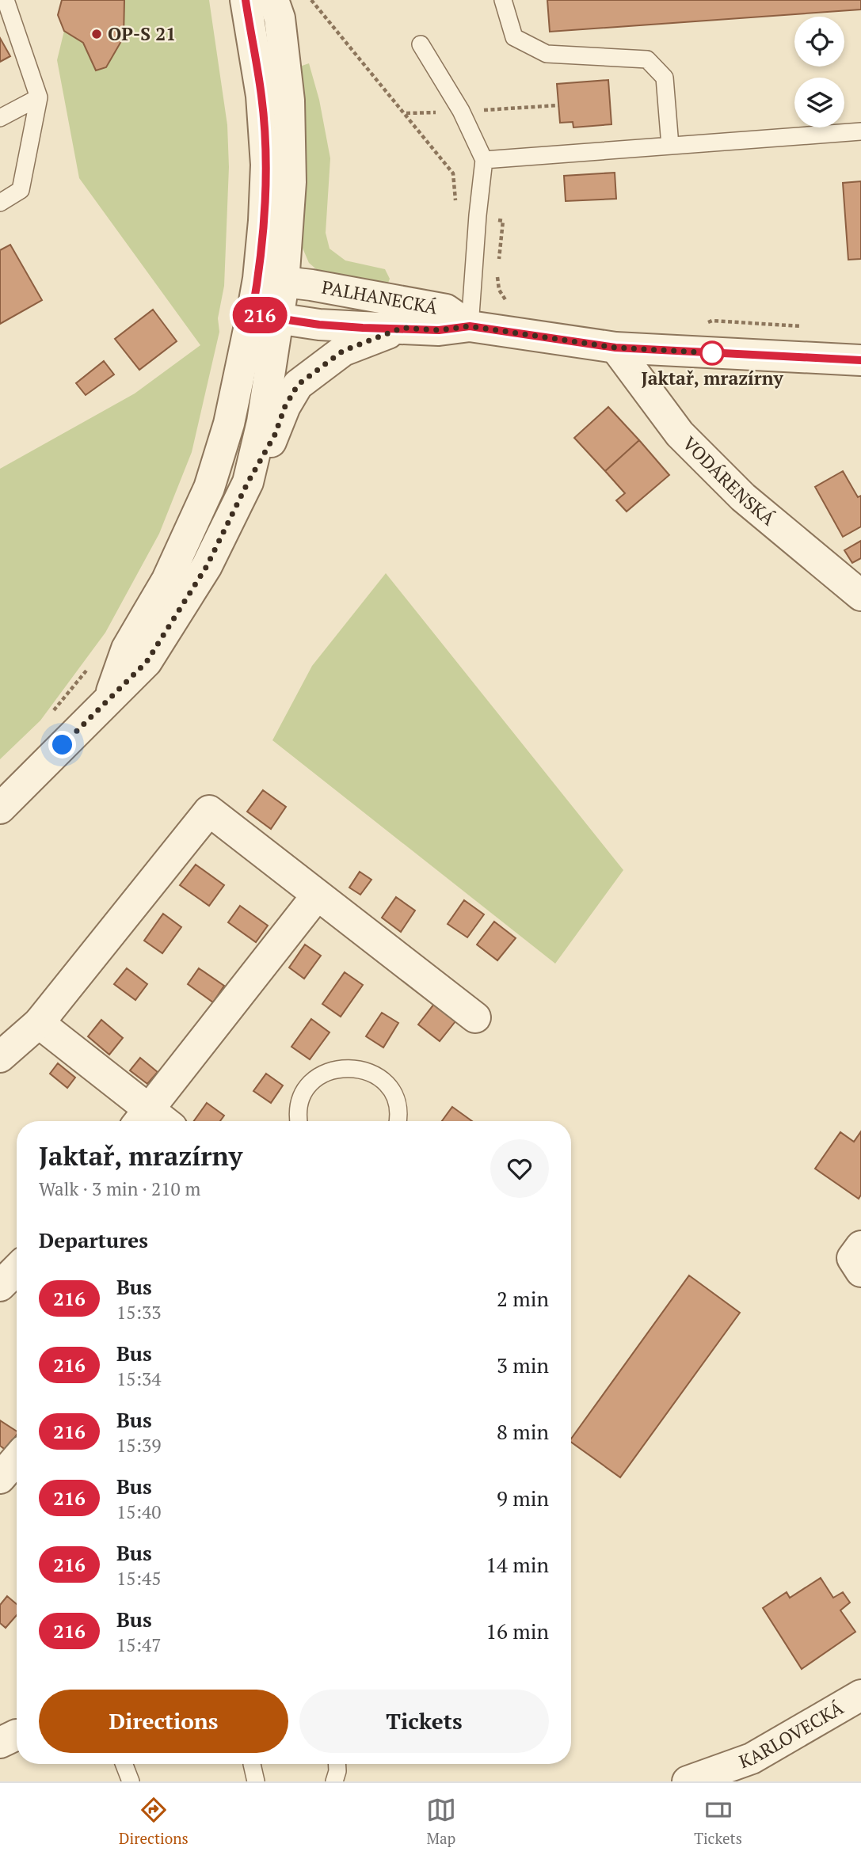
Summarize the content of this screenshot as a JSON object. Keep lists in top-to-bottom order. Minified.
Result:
{"streets":{"street":["PALHANECKÁ","VODÁRENSKÁ","KARLOVECKÁ"]},"crossings":[["PALHANECKÁ","VODÁRENSKÁ"]],"places":["OP-S 21","Jaktař, mrazírny"],"lines":["bus line 216"],"page":{"on_map":"216","heading":[["Jaktař, mrazírny","Walk · 3 min · 210 m"],"Departures"],"list":[{"mark":"216","name":"Bus","note":"15:33","value":"2 min"},{"mark":"216","name":"Bus","note":"15:34","value":"3 min"},{"mark":"216","name":"Bus","note":"15:39","value":"8 min"},{"mark":"216","name":"Bus","note":"15:40","value":"9 min"},{"mark":"216","name":"Bus","note":"15:45","value":"14 min"},{"mark":"216","name":"Bus","note":"15:47","value":"16 min"}],"buttons":["Directions","Tickets"],"tabs":["Directions","Map","Tickets"]}}
